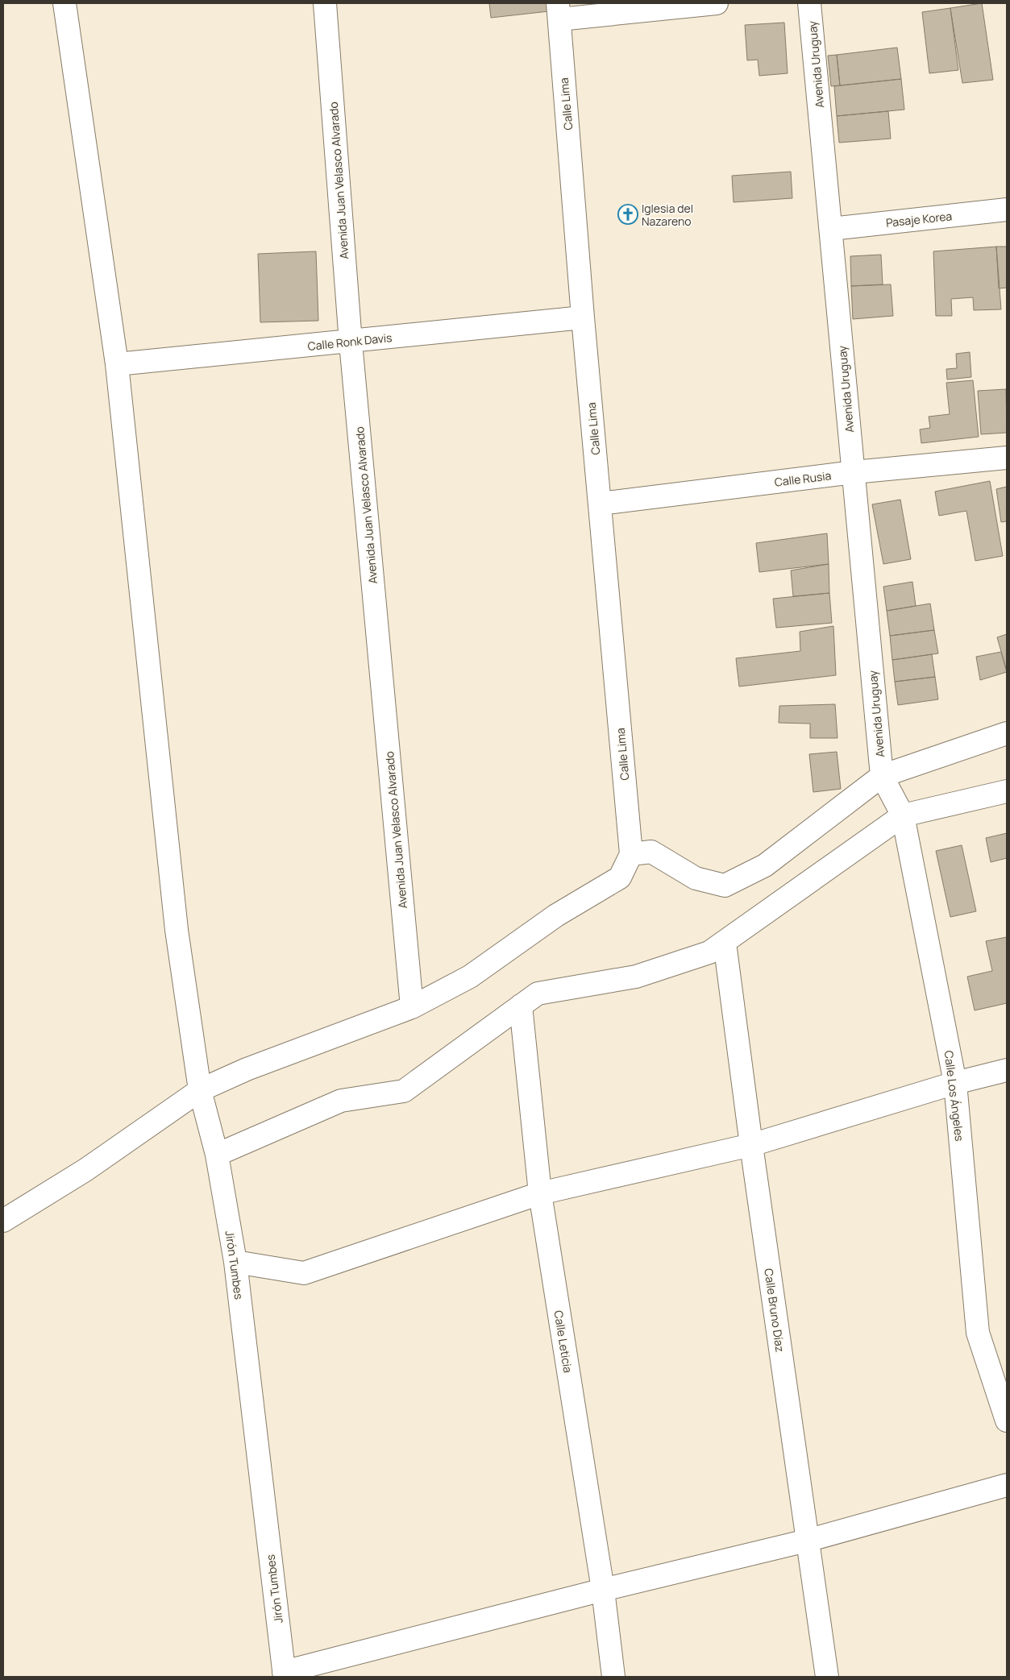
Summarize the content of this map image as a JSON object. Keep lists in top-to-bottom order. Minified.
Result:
{"streets":{"street":["Avenida Uruguay","Calle Lima","Avenida Juan Velasco Alvarado","Pasaje Korea","Calle Ronk Davis","Calle Rusia","Calle Los Ángeles","Jirón Tumbes","Calle Bruno Díaz","Calle Leticia"]},"crossings":[["Avenida Uruguay","Pasaje Korea"],["Avenida Uruguay","Calle Rusia"],["Avenida Uruguay","Calle Los Ángeles"],["Calle Lima","Calle Ronk Davis"],["Calle Lima","Calle Rusia"],["Avenida Juan Velasco Alvarado","Calle Ronk Davis"],["Calle Ronk Davis","Jirón Tumbes"]],"places":{"church":["Iglesia del Nazareno"]}}
